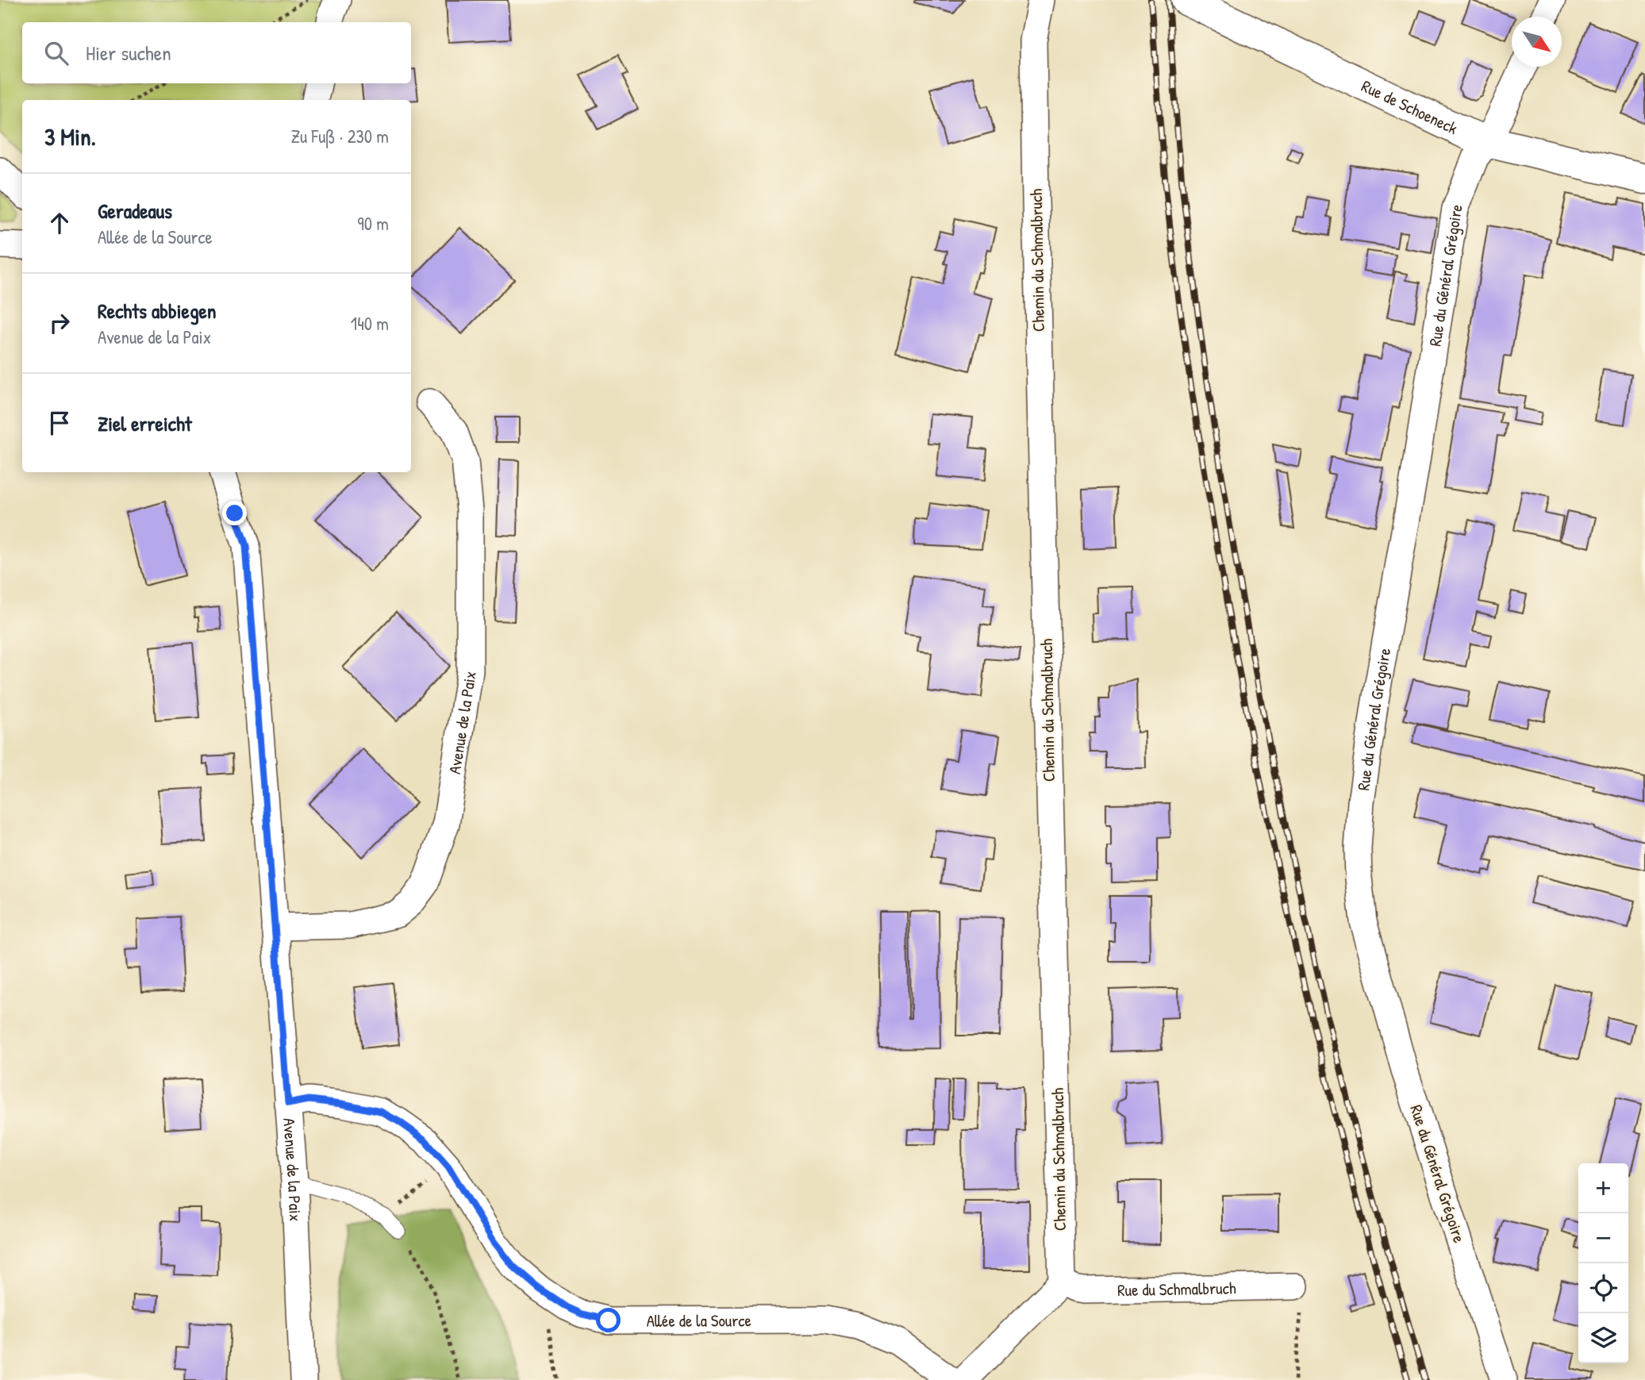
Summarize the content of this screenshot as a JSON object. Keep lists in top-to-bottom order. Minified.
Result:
{"streets":{"main road":["Rue de Schoeneck"],"street":["Chemin du Schmalbruch","Rue du Général Grégoire","Avenue de la Paix","Rue du Schmalbruch","Allée de la Source"]},"crossings":[["Rue de Schoeneck","Rue du Général Grégoire"],["Chemin du Schmalbruch","Rue du Schmalbruch"],["Avenue de la Paix","Allée de la Source"]],"north":"bottom right","page":{"search":"Hier suchen","heading":["3 Min.","Zu Fuß · 230 m"],"list":[["Geradeaus","Allée de la Source","90 m"],["Rechts abbiegen","Avenue de la Paix","140 m"],"Ziel erreicht"],"map_buttons":["+","−"]}}
